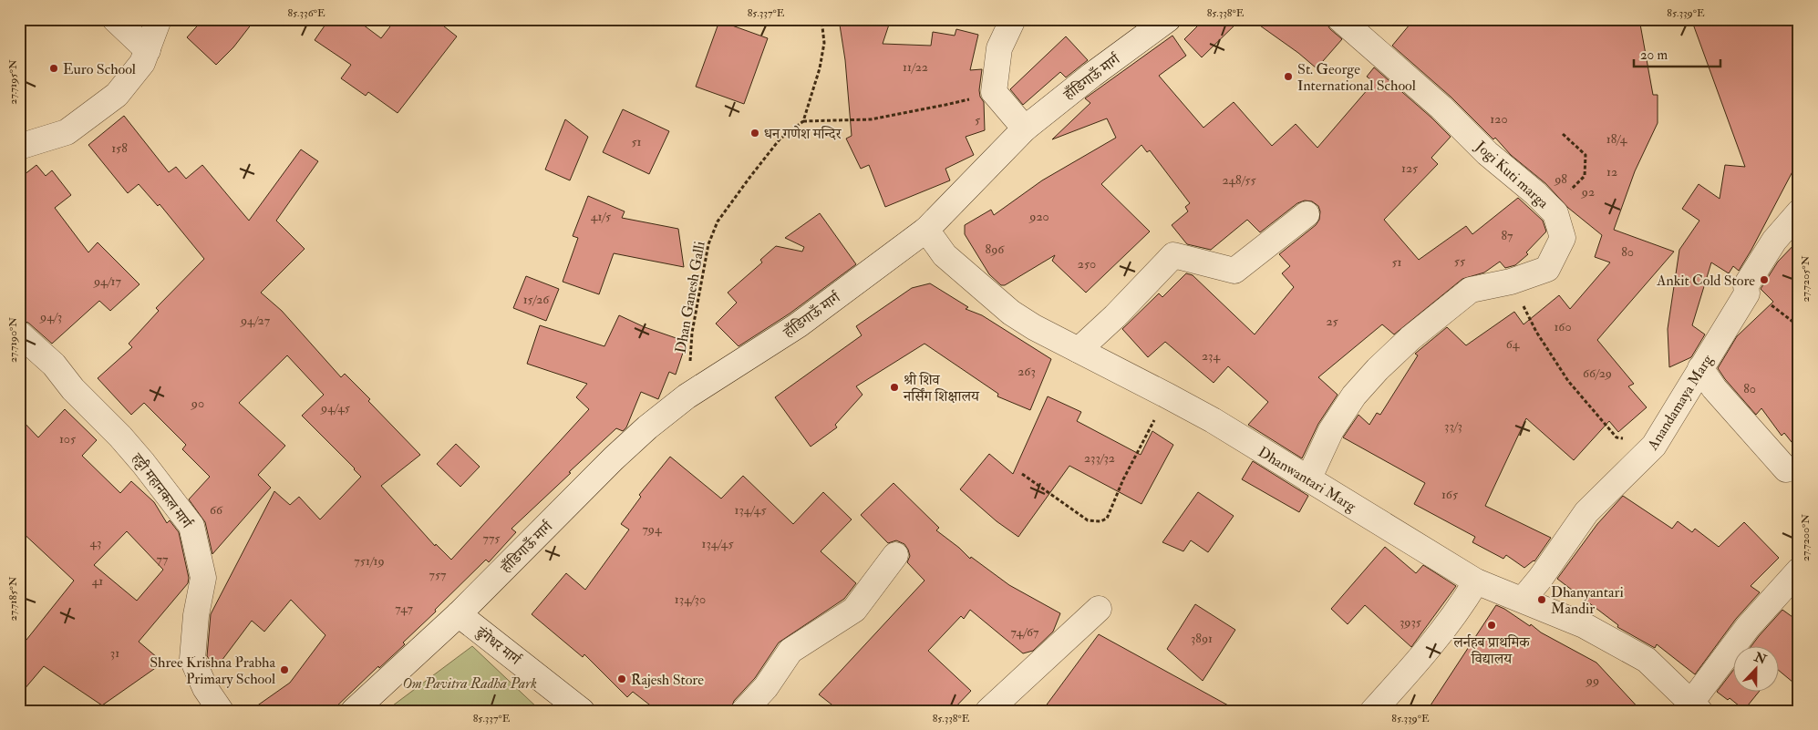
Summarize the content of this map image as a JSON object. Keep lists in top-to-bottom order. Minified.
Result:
{"streets":{"street":["हाँडिगाऊँ मार्ग","Jogi Kuti marga","Anandamaya Marg","Dhanwantari Marg","हट्टी महानकल मार्ग","ढुंगेधर मार्ग"],"path":["Dhan Ganesh Galli"]},"crossings":[["हाँडिगाऊँ मार्ग","Dhan Ganesh Galli"],["हाँडिगाऊँ मार्ग","Dhanwantari Marg"],["हाँडिगाऊँ मार्ग","ढुंगेधर मार्ग"],["Jogi Kuti marga","Dhanwantari Marg"],["Anandamaya Marg","Dhanwantari Marg"]],"parks":["Om Pavitra Radha Park"],"places":["Euro School","St. George International School","धन गणेश मन्दिर","Ankit Cold Store","श्री शिव नर्सिंग शिक्षालय","Dhanyantari Mandir","लर्नहब प्राथमिक विद्यालय","Shree Krishna Prabha Primary School","Rajesh Store"],"house_numbers":["11/22","120","5","18/4","51","158","125","12","98","248/55","92","41/5","920","87","896","80","55","51","250","94/17","15/26","94/3","94/27","25","160","64","234","263","66/29","80","90","94/45","33/3","105","233/32","165","66","134/45","794","775","43","134/45","77","751/19","757","41","134/30","747","3935","74/67","3891","31","99"],"scale_bar":"20 m","north":"top","coordinates":["85.336°E","85.337°E","85.338°E","85.339°E","27.7195°N","27.7205°N","27.7190°N","27.7200°N","27.7185°N"]}
